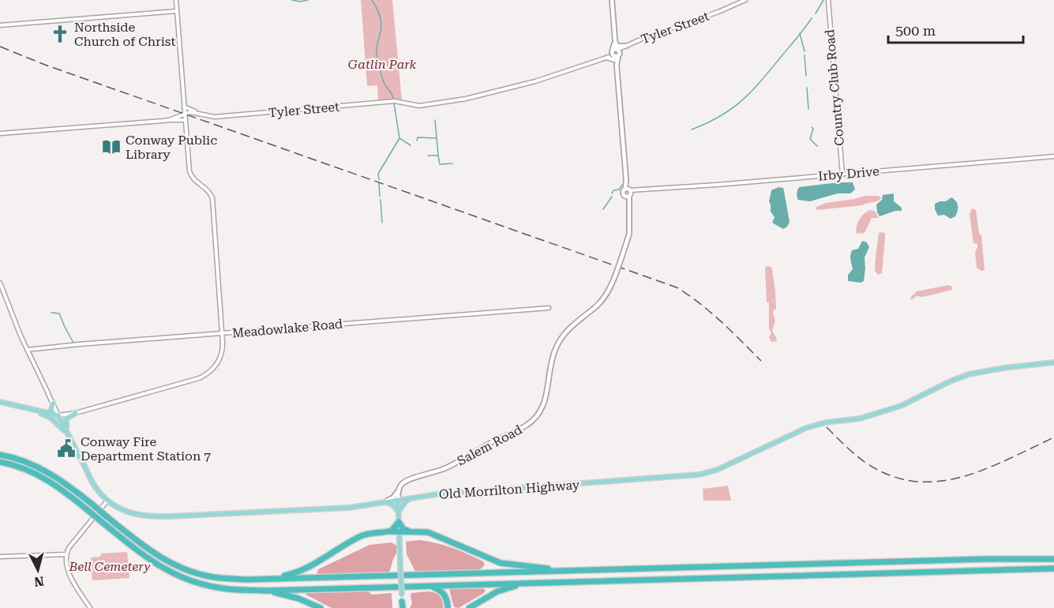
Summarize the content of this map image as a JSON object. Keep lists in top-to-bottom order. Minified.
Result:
{"streets":{"main road":["Salem Road","Old Morrilton Highway"],"street":["Tyler Street","Country Club Road","Irby Drive","Meadowlake Road"]},"crossings":[["Tyler Street","Salem Road"],["Country Club Road","Irby Drive"],["Irby Drive","Salem Road"],["Salem Road","Old Morrilton Highway"]],"parks":["Gatlin Park","Bell Cemetery"],"places":{"church":["Northside Church of Christ"],"library":["Conway Public Library"],"public building":["Conway Fire Department Station 7"]},"scale_bar":"500 m","north":"bottom"}
